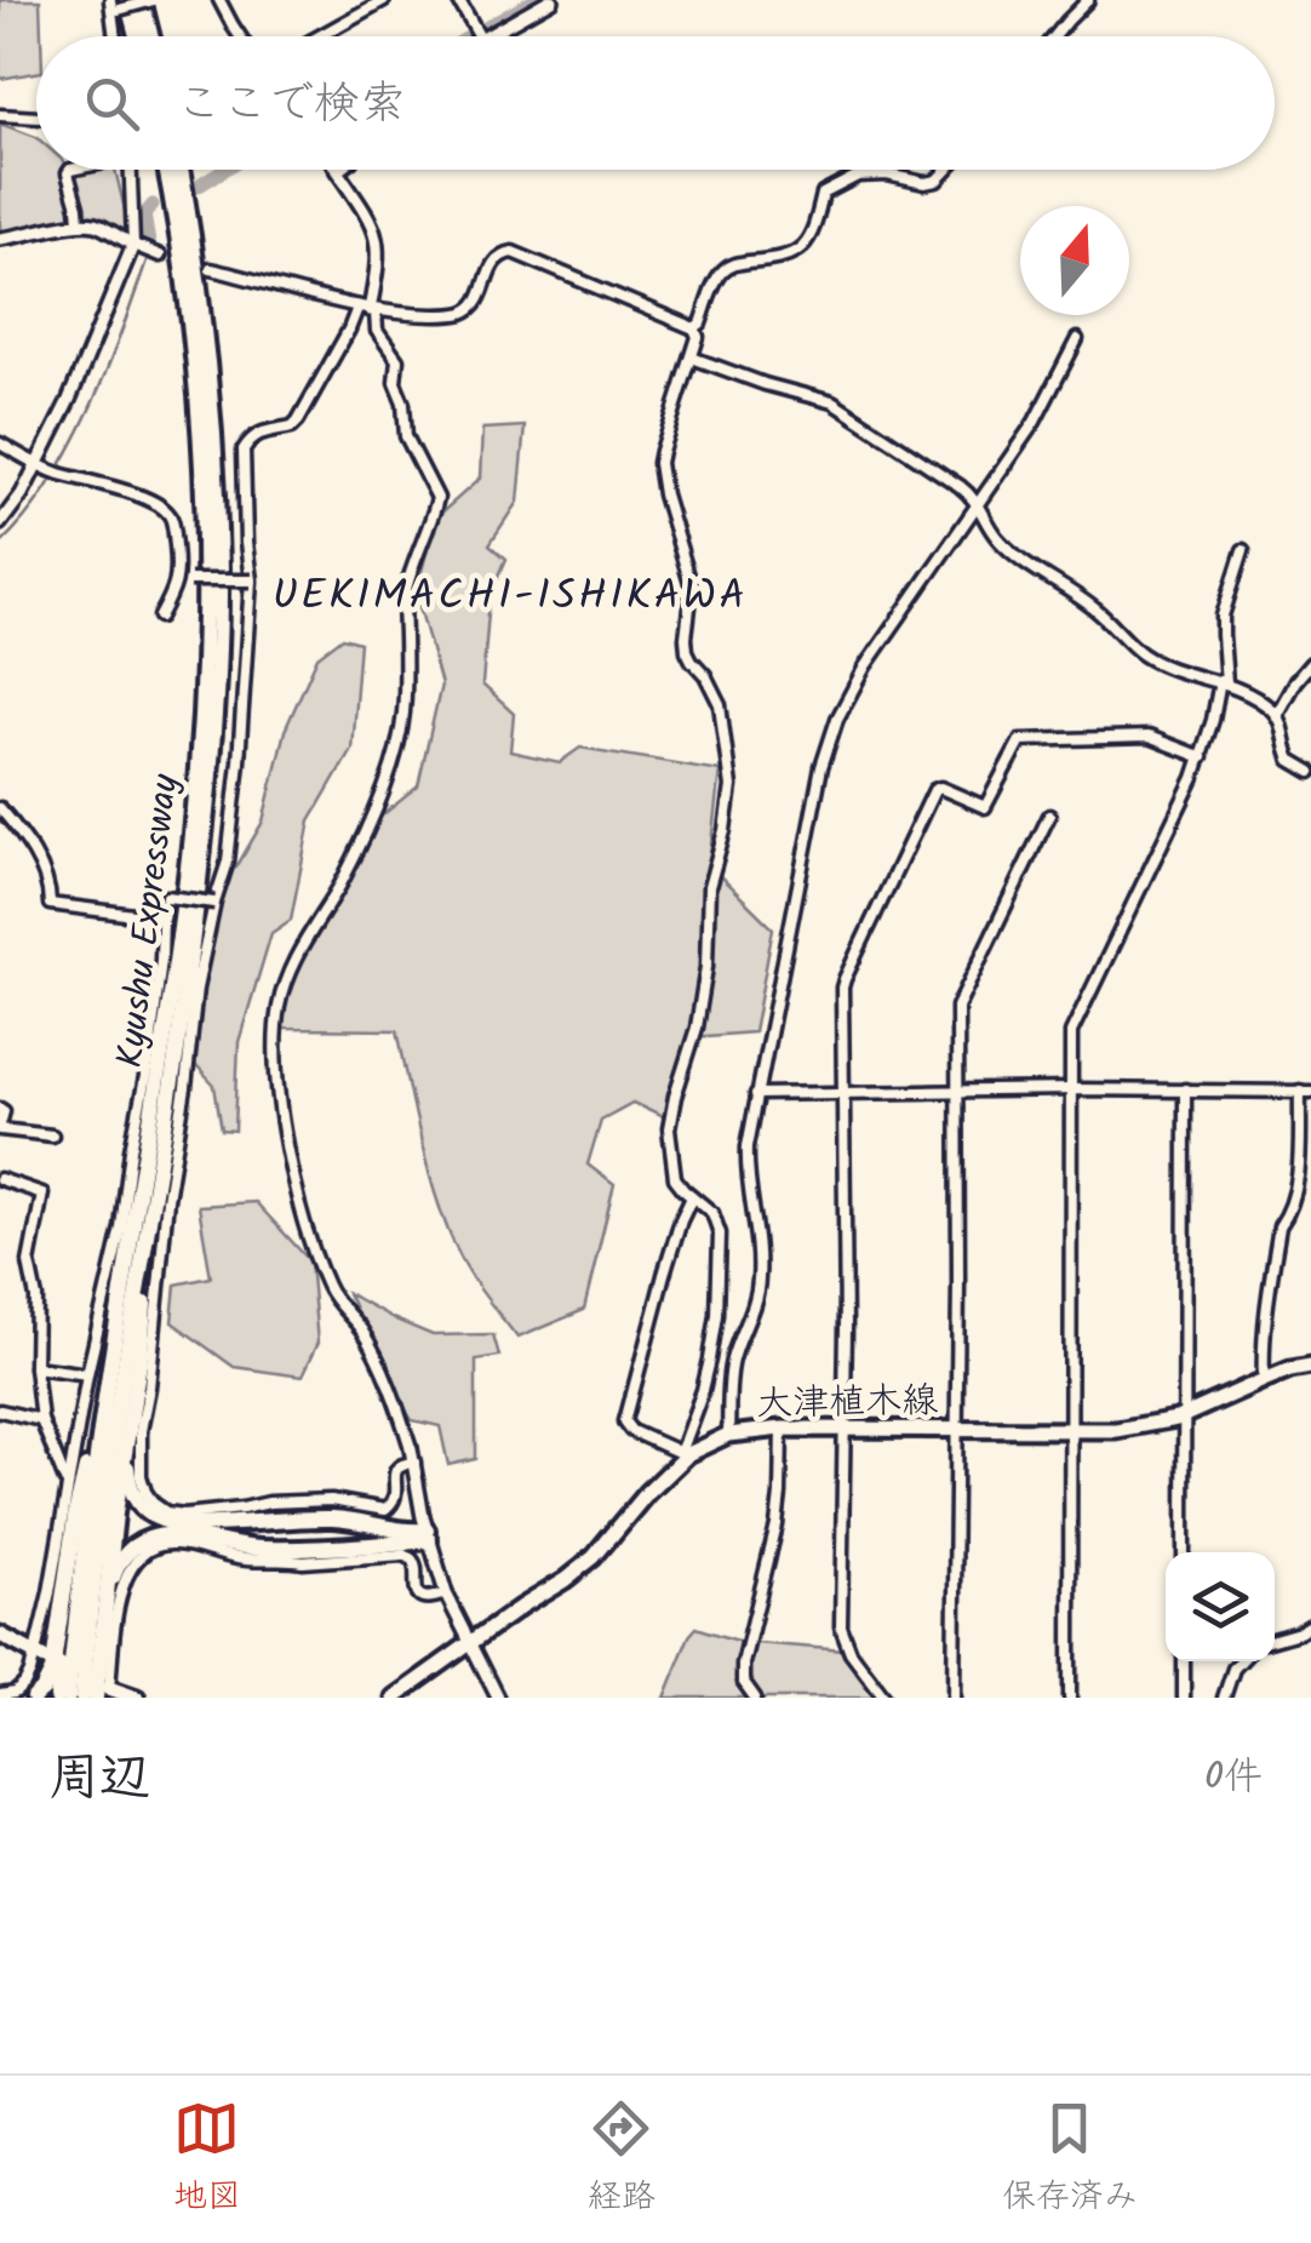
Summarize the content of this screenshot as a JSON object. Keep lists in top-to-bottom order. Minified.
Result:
{"streets":{"highway":["Kyushu Expressway"],"main road":["大津植木線"]},"districts":["UEKIMACHI-ISHIKAWA"],"north":"top","page":{"search":"ここで検索","heading":["周辺","0件"],"nav":["地図","経路","保存済み"]}}
